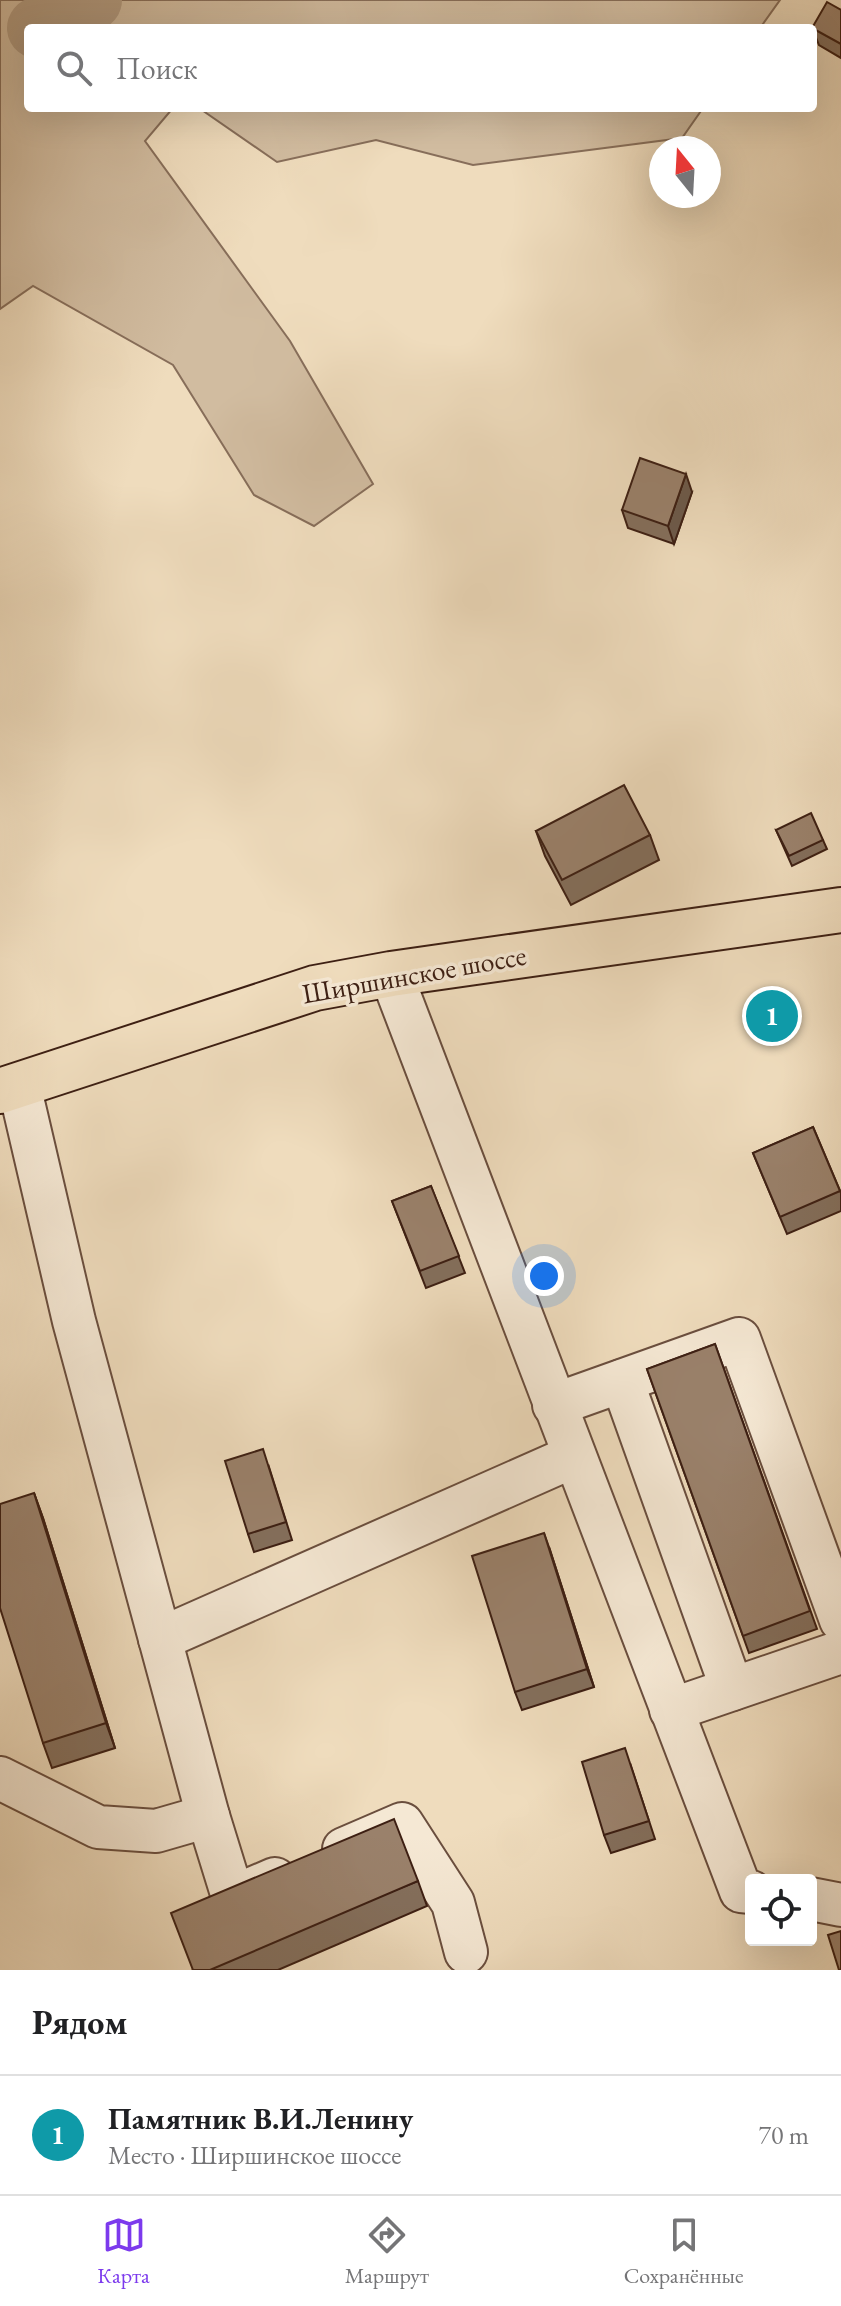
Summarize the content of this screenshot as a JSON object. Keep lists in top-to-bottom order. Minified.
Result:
{"streets":{"main road":["Ширшинское шоссе"]},"north":"top","page":{"search":"Поиск","pins":"1","heading":"Рядом","list":[{"mark":"1","name":"Памятник В.И.Ленину","note":"Место · Ширшинское шоссе","value":"70 m"}],"nav":["Карта","Маршрут","Сохранённые"]}}
